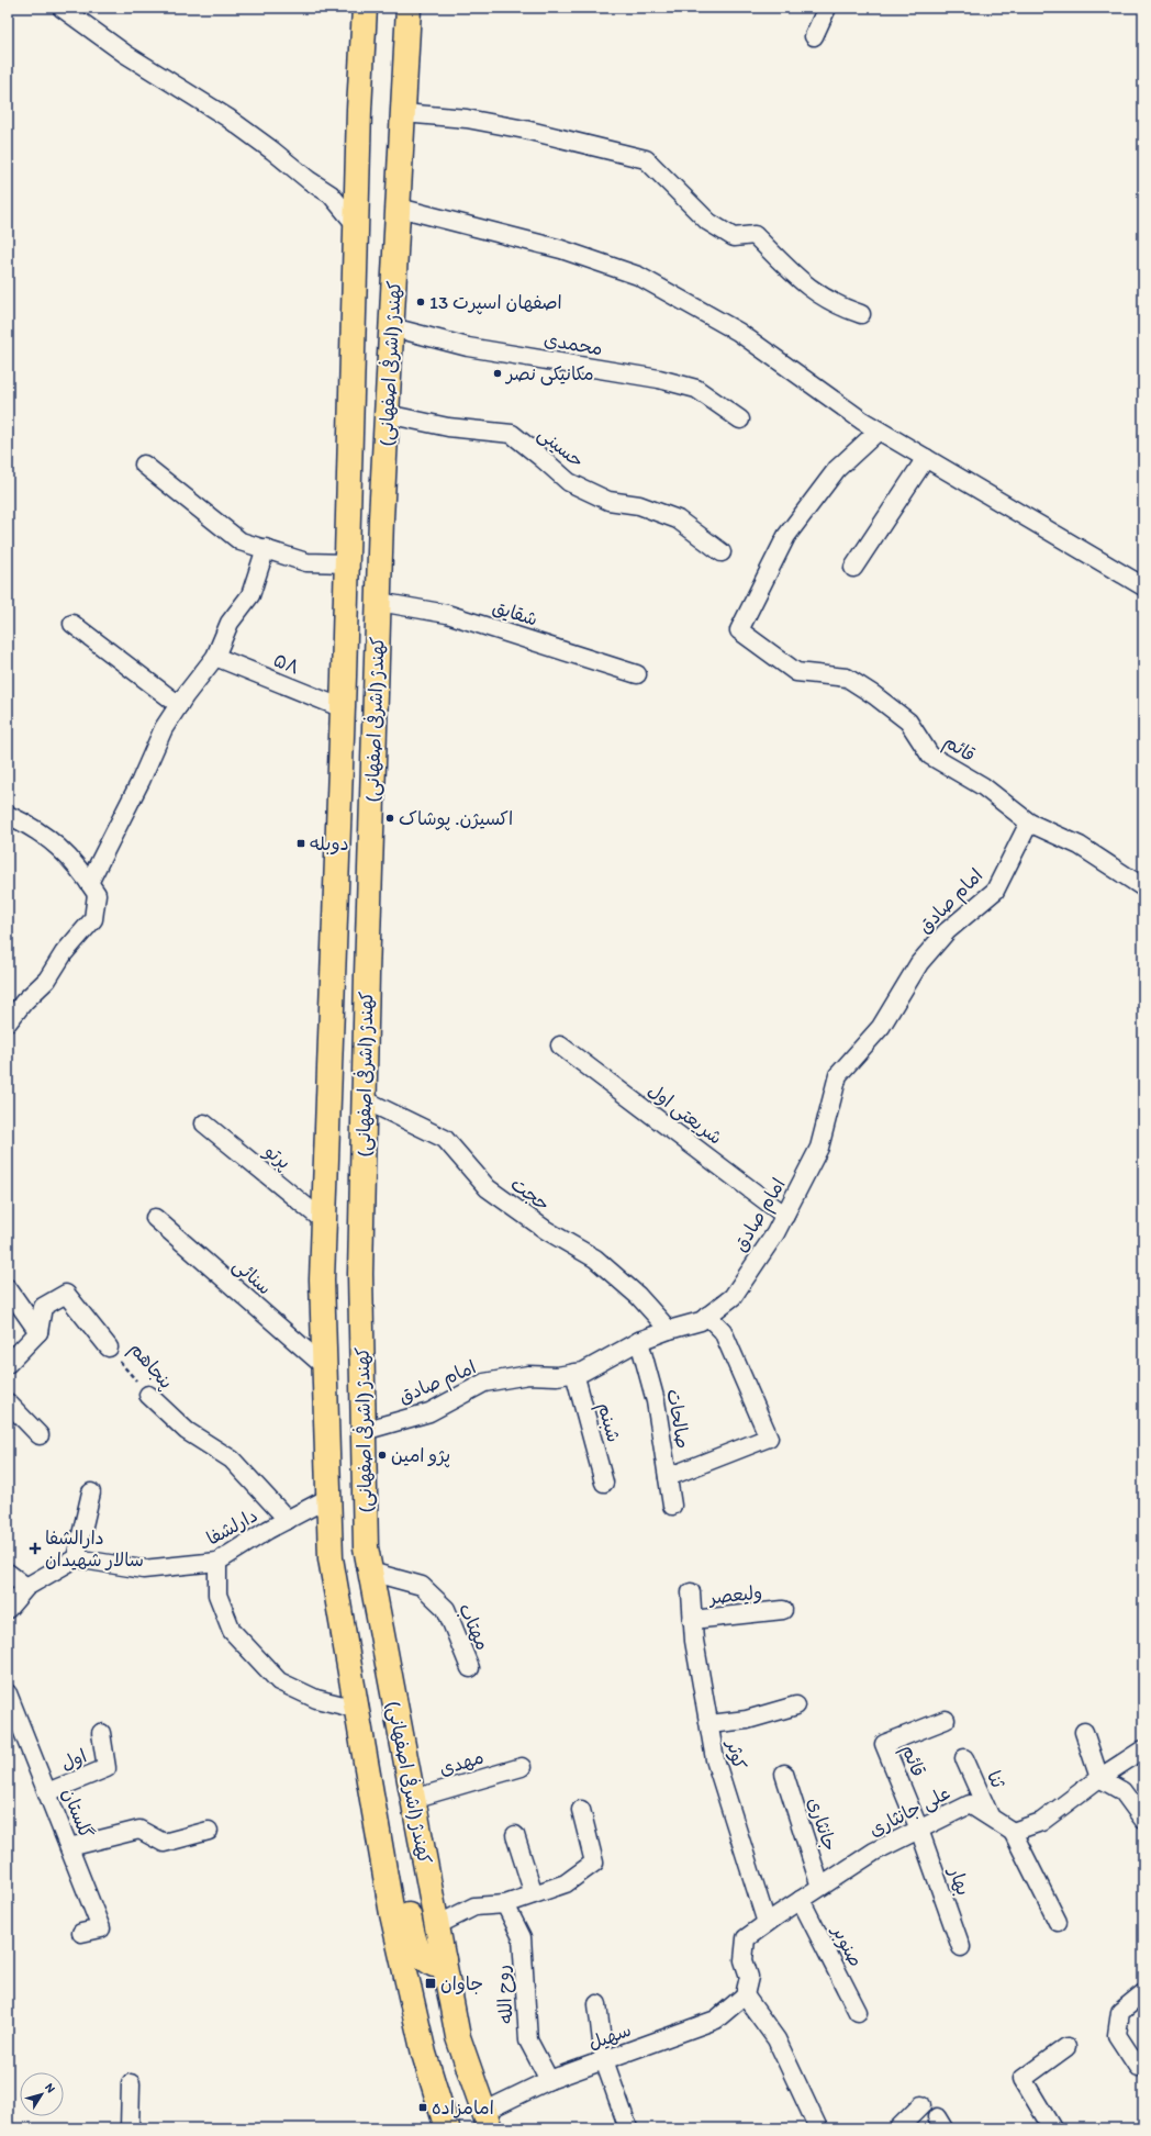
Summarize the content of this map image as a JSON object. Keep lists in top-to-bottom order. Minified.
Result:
{"streets":{"main road":["کهندژ (اشرفی اصفهانی)"],"street":["محمدی","حسینی","شقایق","۵۸","قائم","امام صادق","شریعتی اول","پرتو","حجت","سنائی","پنجاهم","صالحات","شبنم","دارلشفا","ولیعصر","مهتاب","کوثر","اول","مهدی","ثنا","علی جانثاری","گلستان","جانثاری","بهار","صنوبر","روح الله","سهیل"]},"crossings":[["محمدی","کهندژ (اشرفی اصفهانی)"],["کهندژ (اشرفی اصفهانی)","حسینی"],["کهندژ (اشرفی اصفهانی)","شقایق"],["کهندژ (اشرفی اصفهانی)","۵۸"],["کهندژ (اشرفی اصفهانی)","امام صادق"],["کهندژ (اشرفی اصفهانی)","پرتو"],["کهندژ (اشرفی اصفهانی)","حجت"],["کهندژ (اشرفی اصفهانی)","سنائی"],["کهندژ (اشرفی اصفهانی)","دارلشفا"],["کهندژ (اشرفی اصفهانی)","مهتاب"],["کهندژ (اشرفی اصفهانی)","مهدی"],["کهندژ (اشرفی اصفهانی)","سهیل"],["قائم","امام صادق"],["قائم","علی جانثاری"],["قائم","بهار"],["امام صادق","شریعتی اول"],["امام صادق","حجت"],["امام صادق","صالحات"],["امام صادق","شبنم"],["پنجاهم","دارلشفا"],["ولیعصر","کوثر"],["کوثر","علی جانثاری"],["اول","گلستان"],["ثنا","علی جانثاری"],["علی جانثاری","جانثاری"],["علی جانثاری","بهار"],["علی جانثاری","صنوبر"],["علی جانثاری","سهیل"],["روح الله","سهیل"]],"places":{"other":["اصفهان اسپرت 13","مکانیکی نصر","اکسیژن. پوشاک","پژو امین"],"transit":["دوبله","جاوان","امامزاده"],"health":["دارالشفا سالار شهیدان"]},"north":"top right"}
